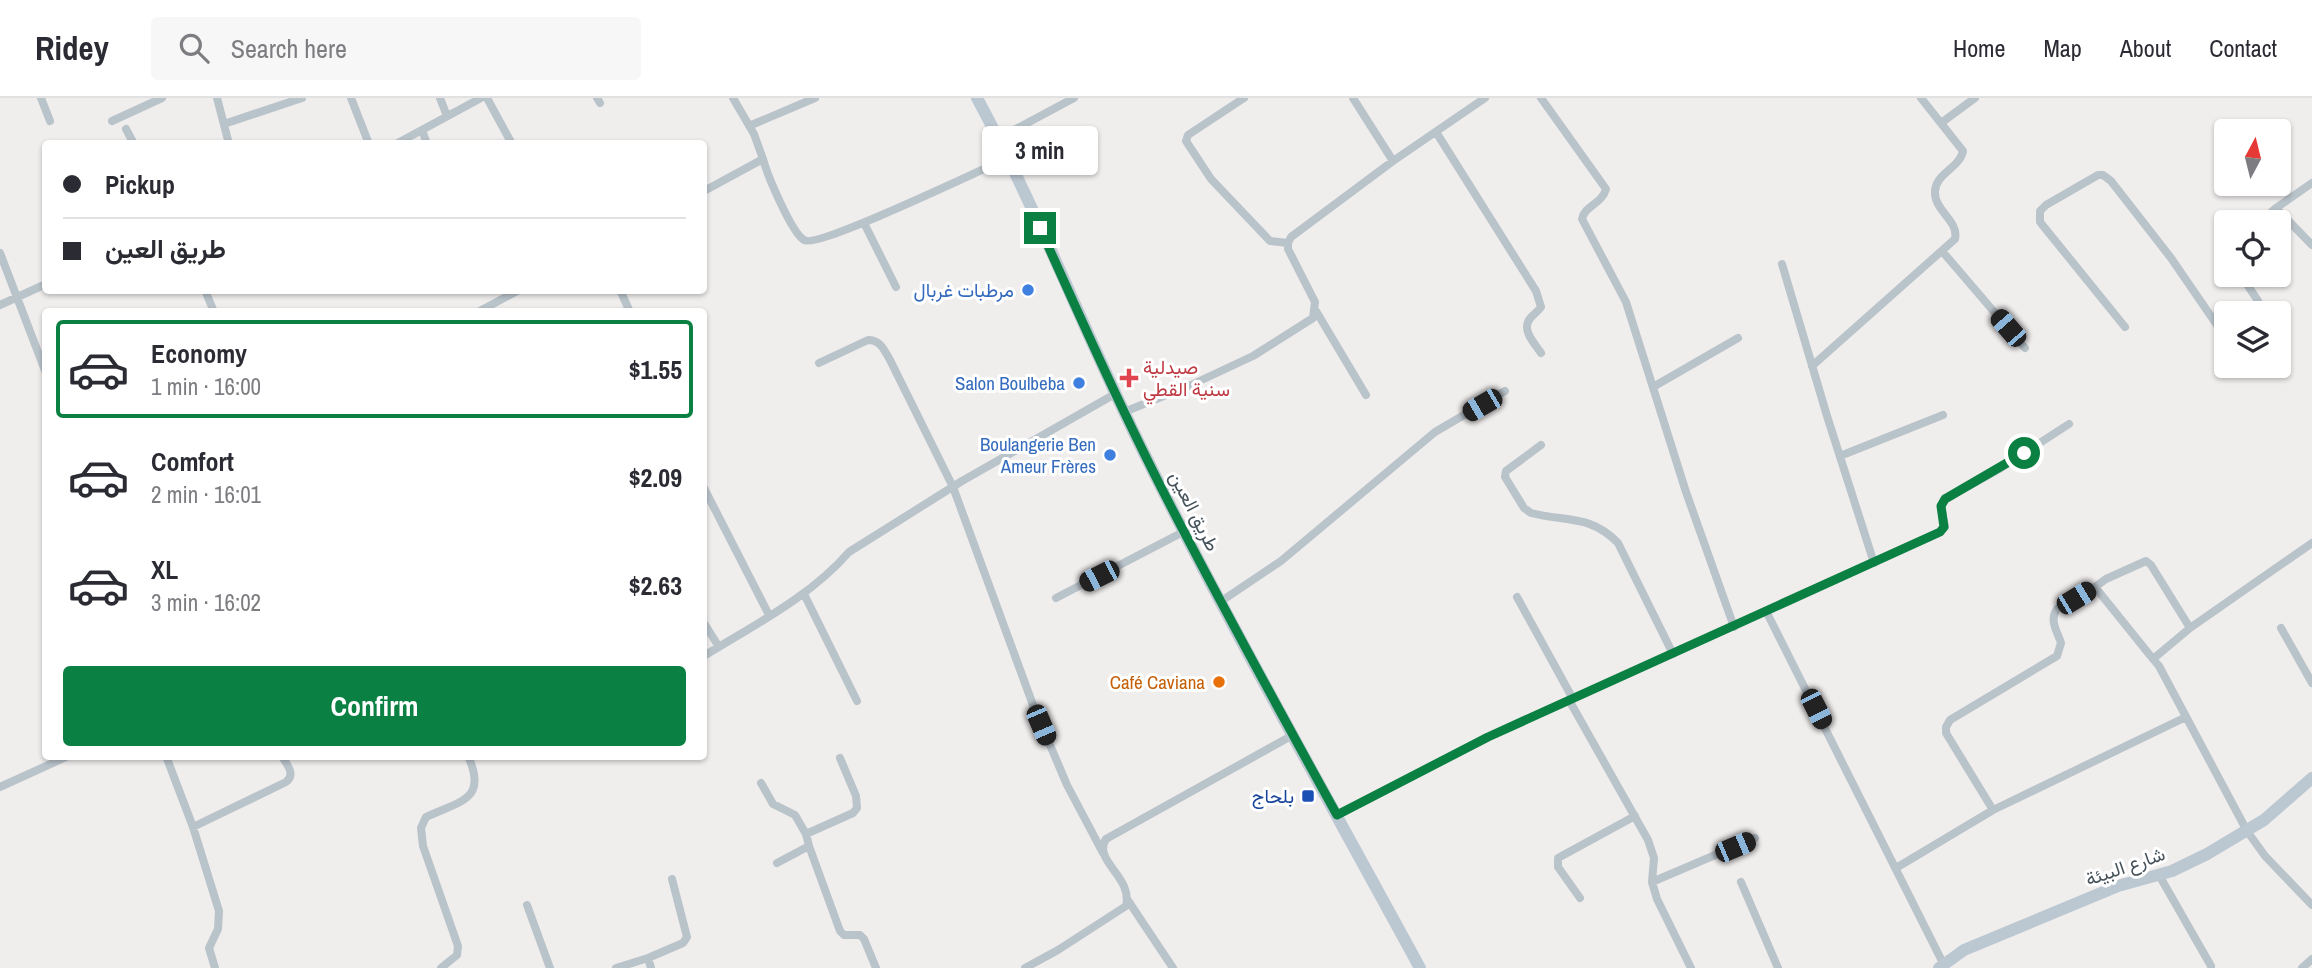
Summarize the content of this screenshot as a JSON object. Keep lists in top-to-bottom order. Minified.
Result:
{"streets":{"main road":["طريق العين","شارع البيئة"]},"places":{"other":["مرطبات غربال","Salon Boulbeba","Boulangerie Ben Ameur Frères","Café Caviana"],"health":["صيدلية سنية القطي"],"transit":["بلحاج"]},"north":"top","page":{"header":"Ridey","search":"Search here","nav":["Home","Map","About","Contact"],"bubble":"3 min","banner":["Pickup","طريق العين"],"list":[{"name":"Economy","note":"1 min · 16:00","value":"$1.55"},{"name":"Comfort","note":"2 min · 16:01","value":"$2.09"},{"name":"XL","note":"3 min · 16:02","value":"$2.63"}],"buttons":"Confirm"}}
